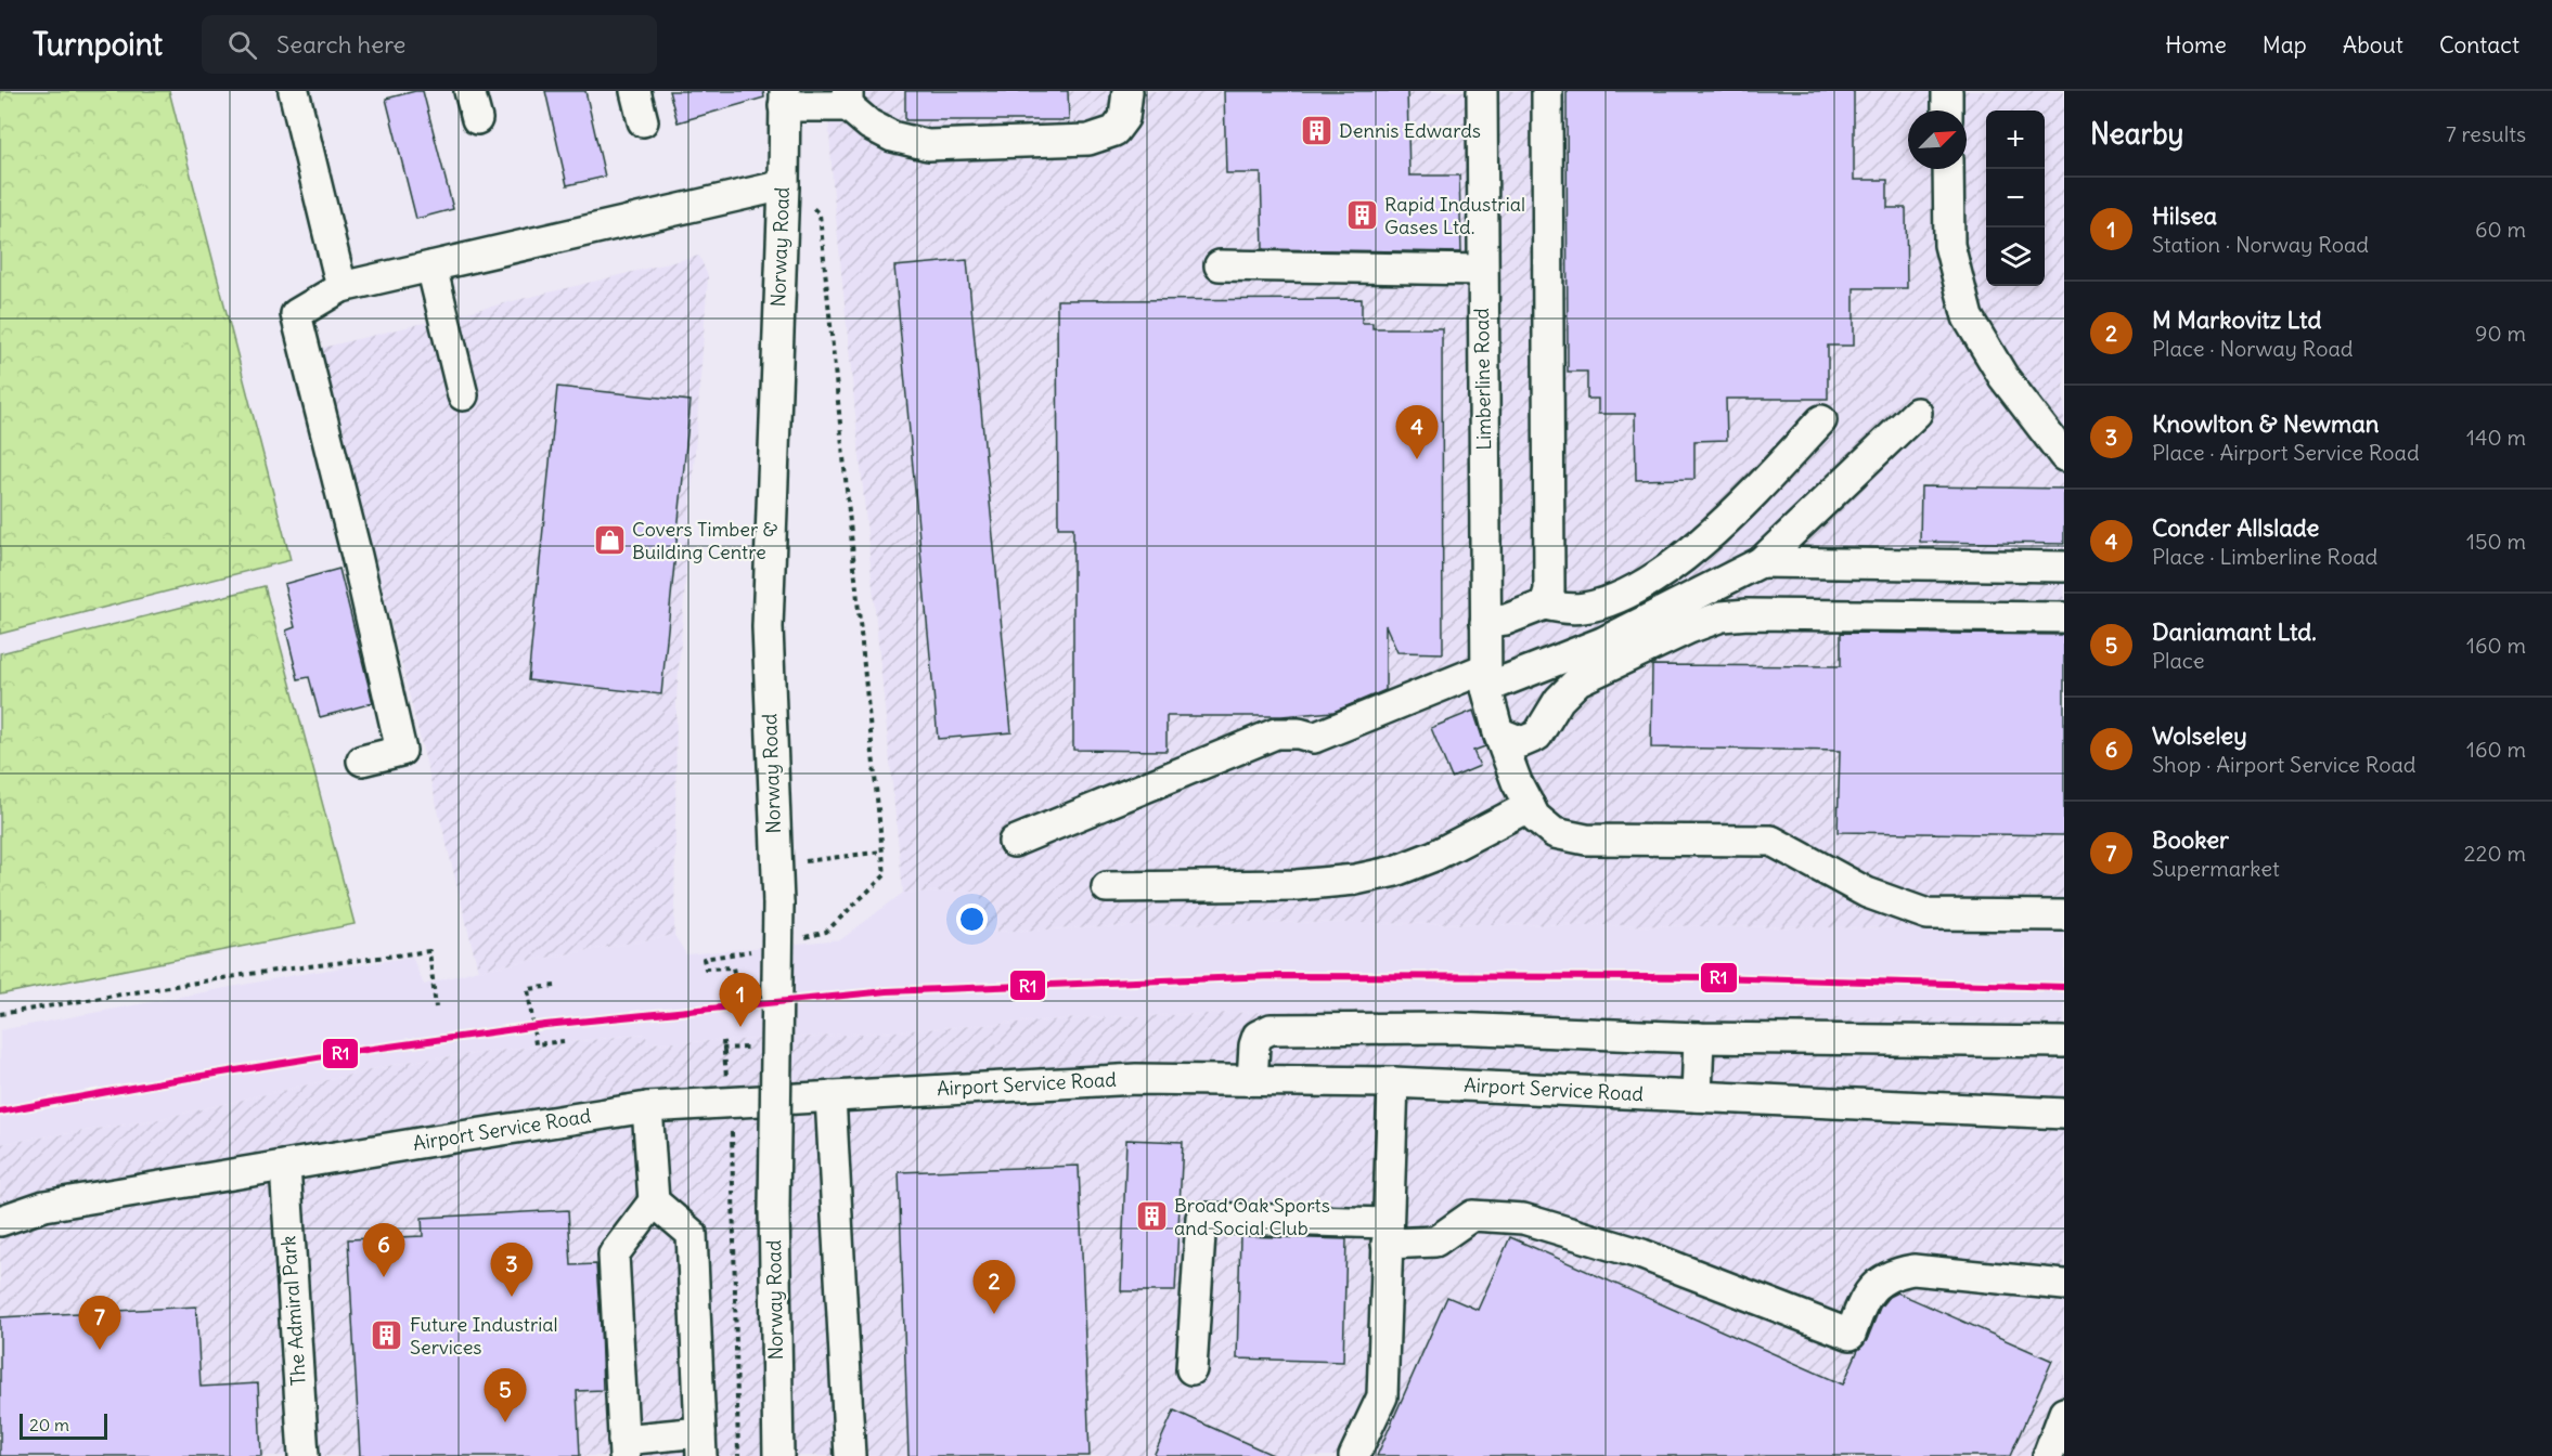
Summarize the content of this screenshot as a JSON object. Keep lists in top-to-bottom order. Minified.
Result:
{"streets":{"street":["Norway Road","Limberline Road","Airport Service Road","The Admiral Park"]},"crossings":[["Airport Service Road","The Admiral Park"]],"places":{"building":["Dennis Edwards","Rapid Industrial Gases Ltd.","Broad Oak Sports and Social Club","Future Industrial Services"],"shop":["Covers Timber & Building Centre"]},"lines":["transit line R1"],"scale_bar":"20 m","north":"top right","page":{"header":"Turnpoint","search":"Search here","nav":["Home","Map","About","Contact"],"heading":["Nearby","7 results"],"map_buttons":["+","−"],"list":[{"mark":"1","name":"Hilsea","note":"Station · Norway Road","value":"60 m"},{"mark":"2","name":"M Markovitz Ltd","note":"Place · Norway Road","value":"90 m"},{"mark":"3","name":"Knowlton & Newman","note":"Place · Airport Service Road","value":"140 m"},{"mark":"4","name":"Conder Allslade","note":"Place · Limberline Road","value":"150 m"},{"mark":"5","name":"Daniamant Ltd.","note":"Place","value":"160 m"},{"mark":"6","name":"Wolseley","note":"Shop · Airport Service Road","value":"160 m"},{"mark":"7","name":"Booker","note":"Supermarket","value":"220 m"}],"pins":["4","1","6","3","2","7","5"],"scale":"20 m"}}
